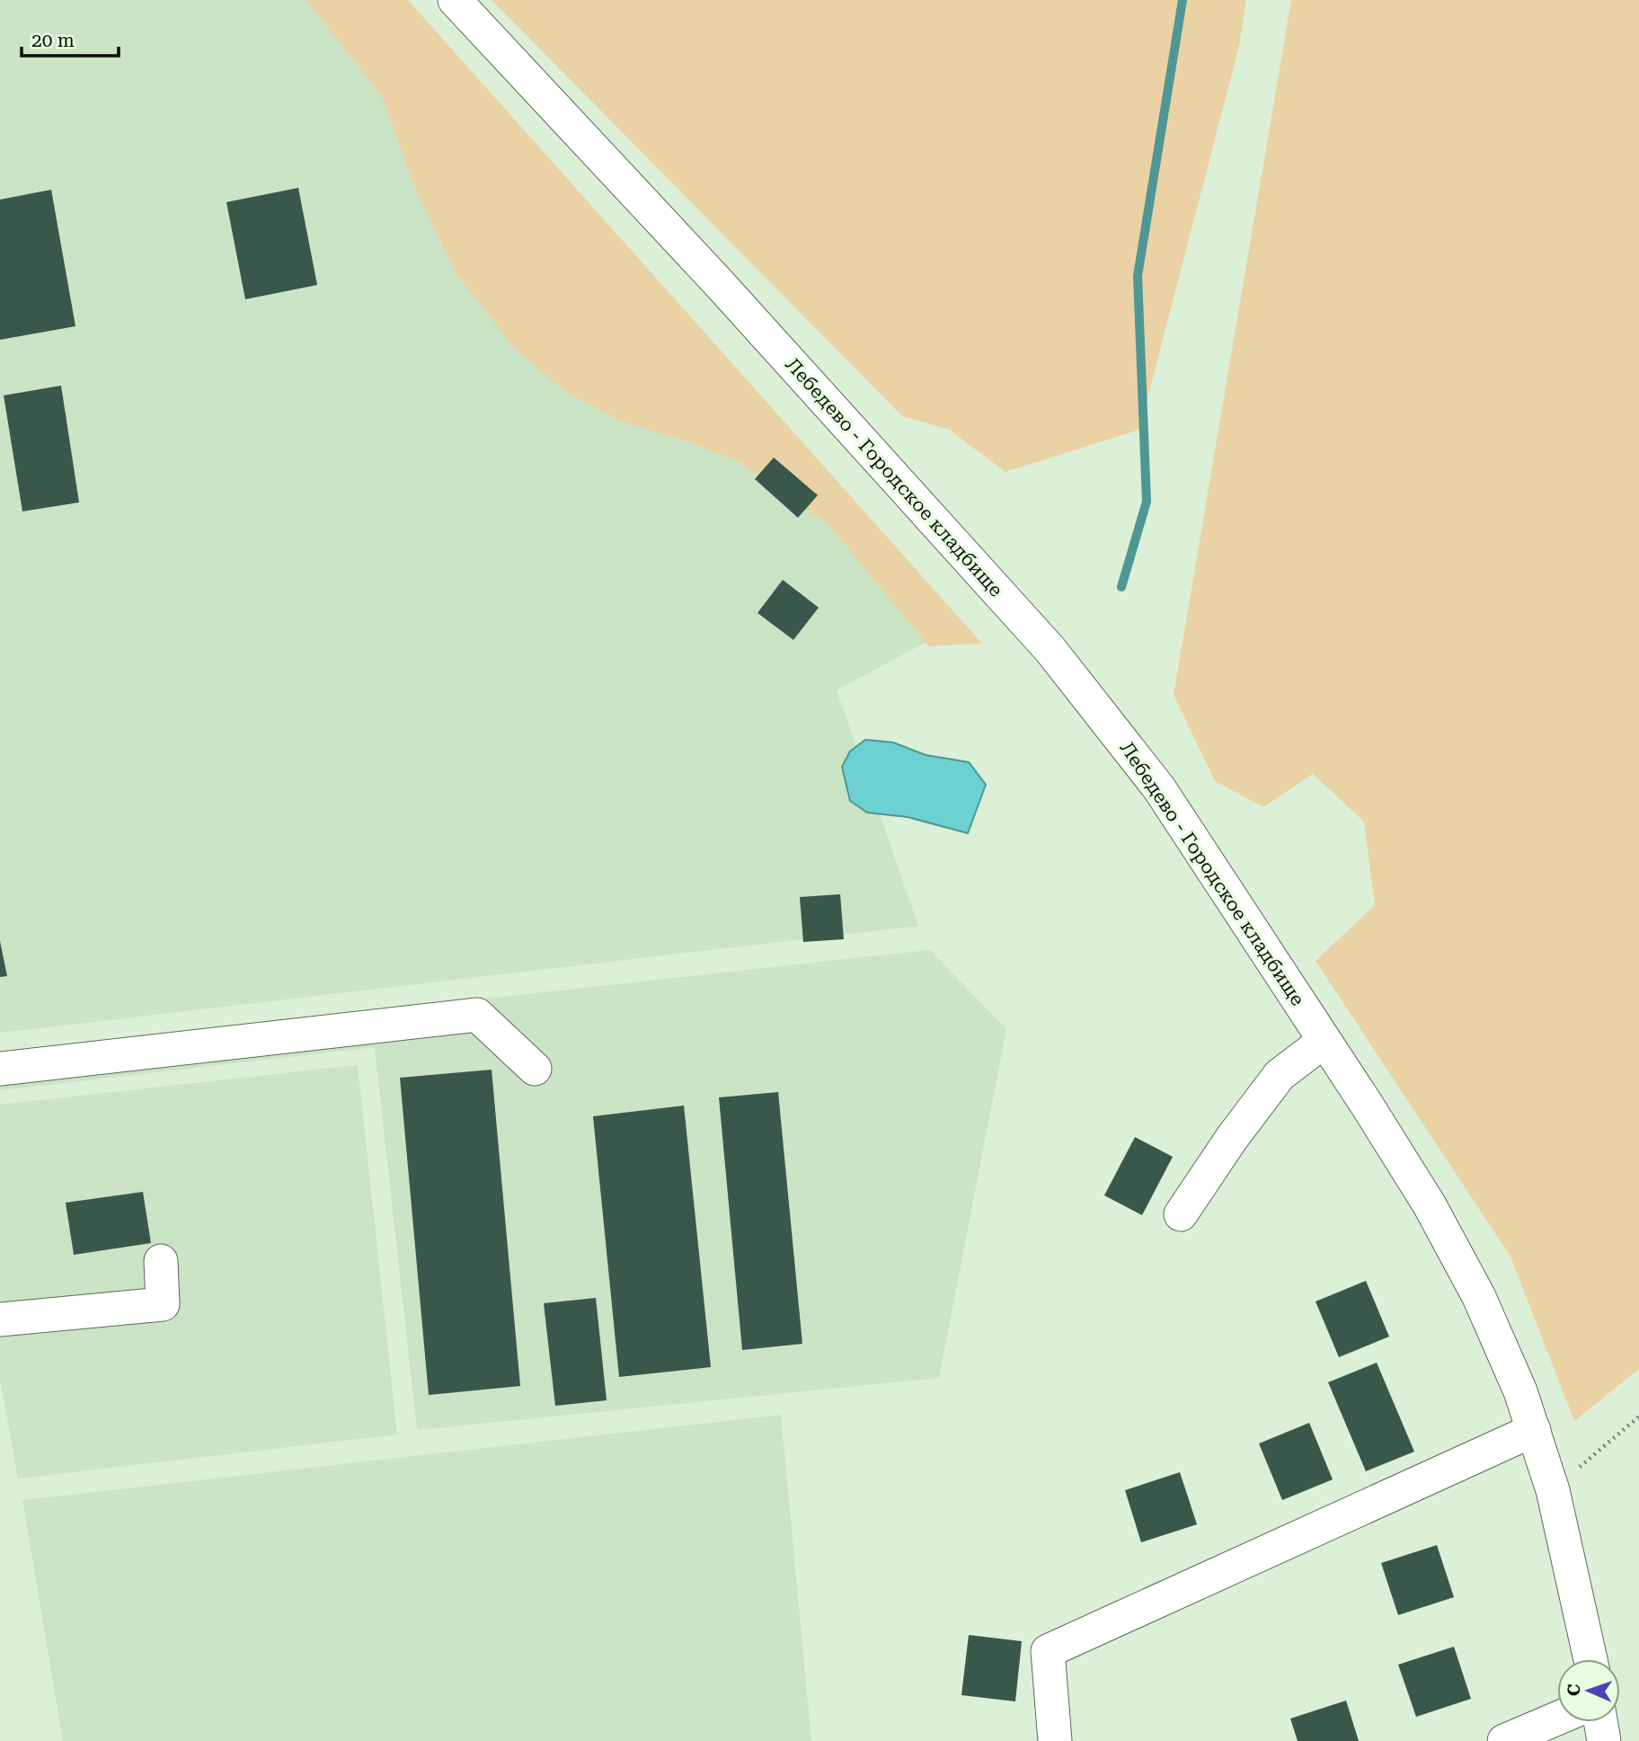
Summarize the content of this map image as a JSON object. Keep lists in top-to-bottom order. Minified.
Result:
{"streets":{"street":["Лебедево - Городское кладбище"]},"scale_bar":"20 m","north":"left"}
